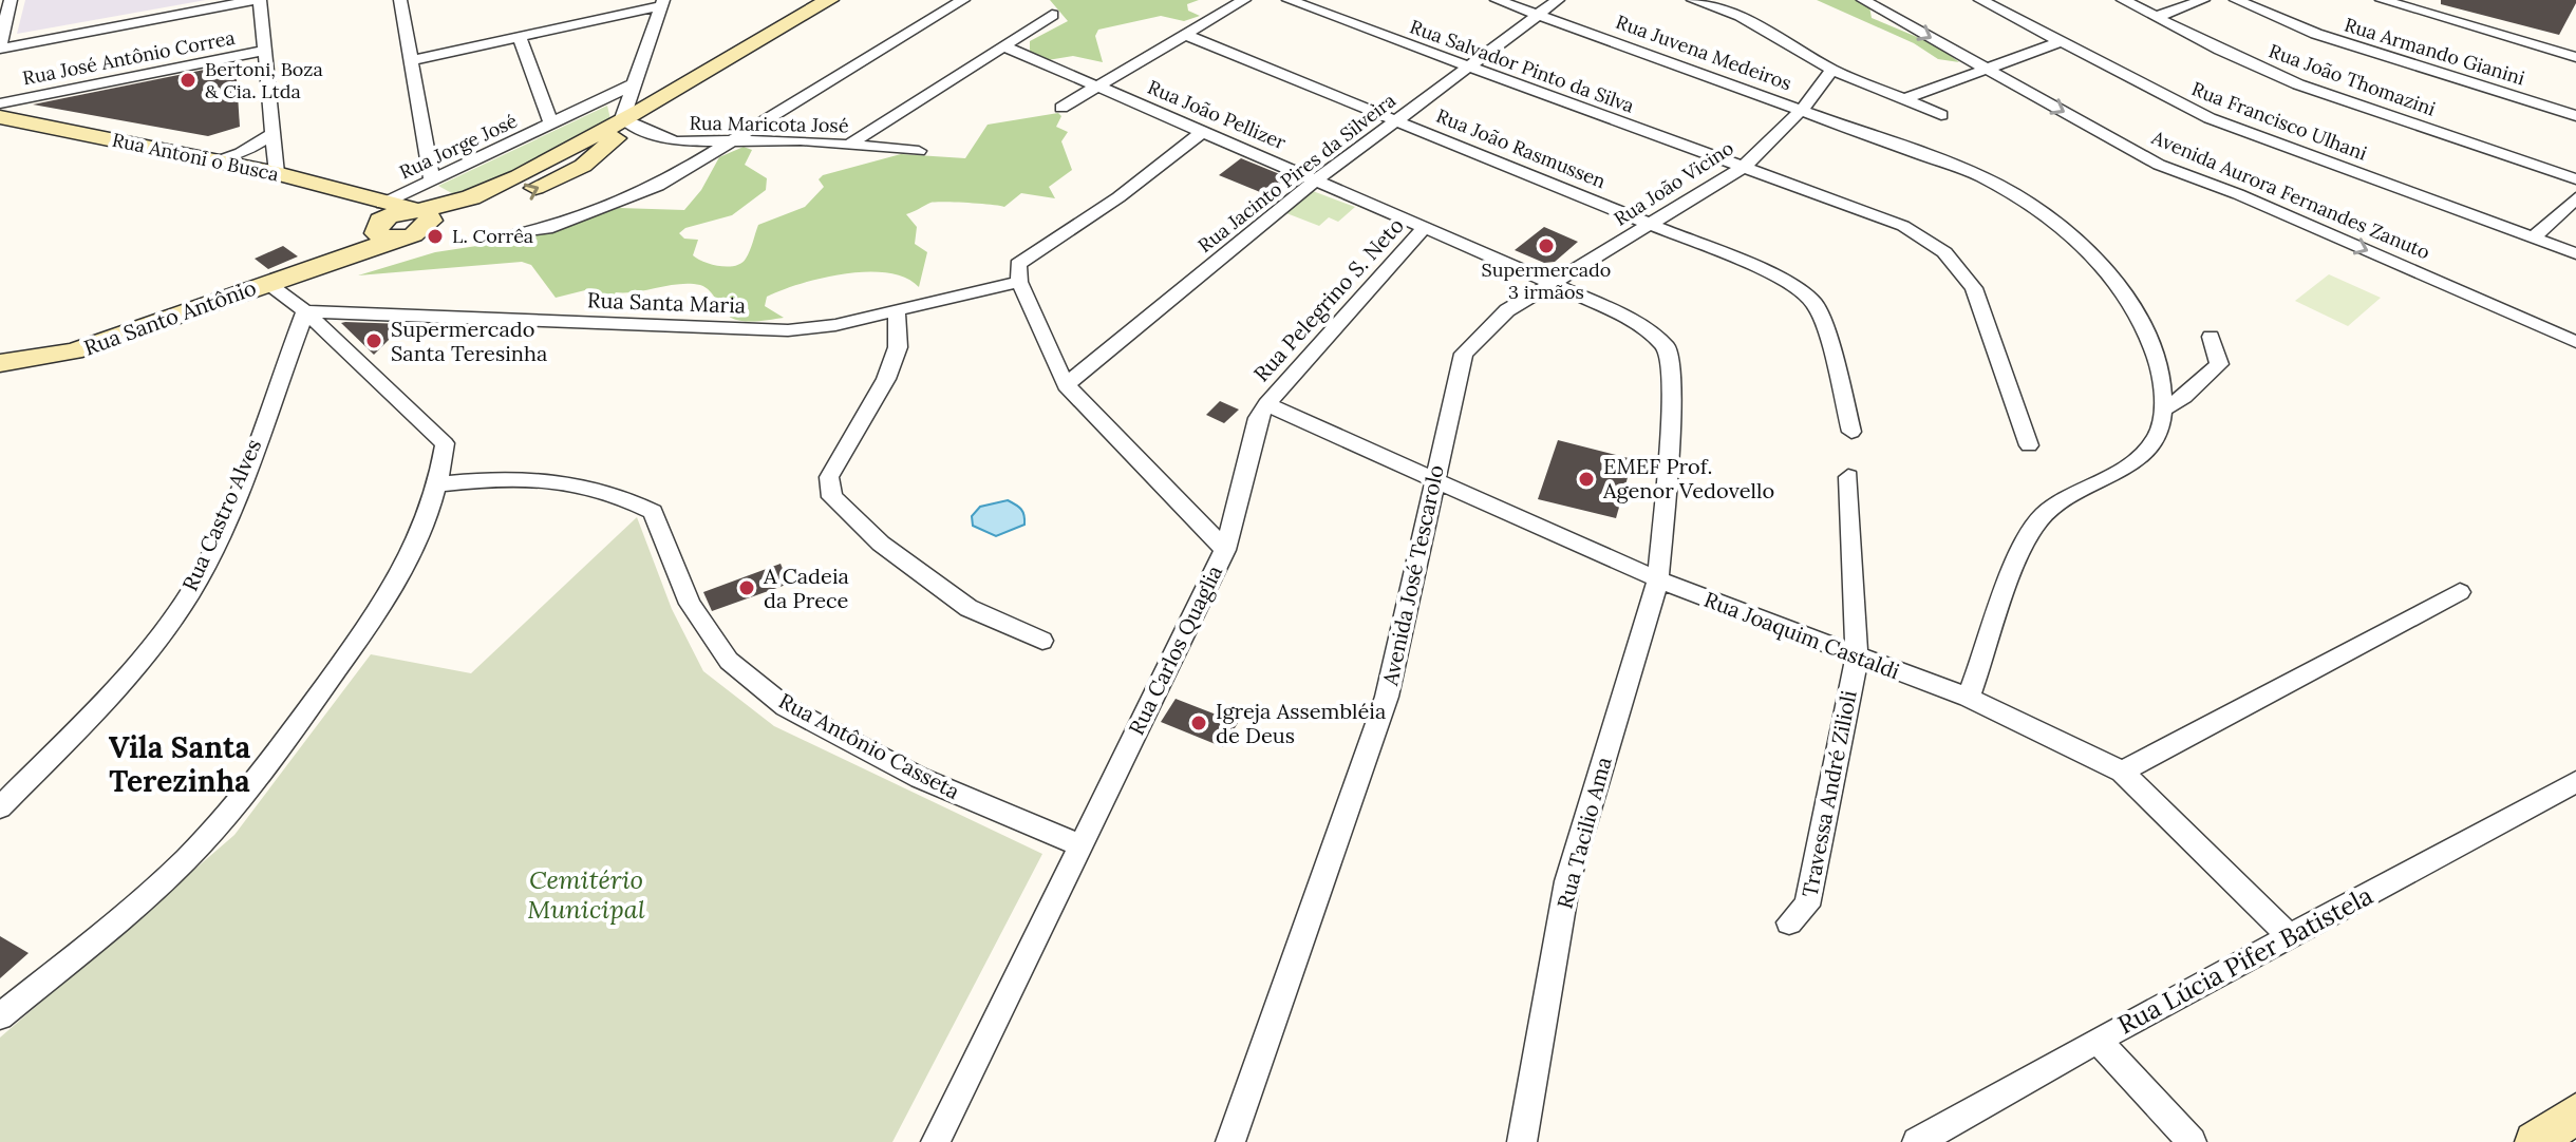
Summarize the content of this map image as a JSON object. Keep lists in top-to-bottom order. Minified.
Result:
{"streets":{"main road":["Rua Antoni o Busca","Rua Santo Antônio"],"street":["Rua Armando Gianini","Rua Juvena Medeiros","Rua José Antônio Correa","Rua Salvador Pinto da Silva","Rua João Thomazini","Rua João Pellizer","Rua Francisco Ulhani","Rua Maricota José","Rua Jorge José","Rua João Rasmussen","Rua Jacinto Pires da Silveira","Rua João Vicino","Avenida Aurora Fernandes Zanuto","Rua Pelegrino S. Neto","Rua Santa Maria","Rua Castro Alves","Avenida José Tescarolo","Rua Joaquim Castaldi","Rua Carlos Quaglia","Rua Antônio Casseta","Travessa André Zilioli","Rua Tacilio Ama","Rua Lúcia Pifer Batistela"]},"crossings":[["Rua Juvena Medeiros","Rua Jacinto Pires da Silveira"],["Rua Juvena Medeiros","Rua João Vicino"],["Rua Salvador Pinto da Silva","Rua Jacinto Pires da Silveira"],["Rua Salvador Pinto da Silva","Rua João Vicino"],["Rua João Pellizer","Rua Jacinto Pires da Silveira"],["Rua João Pellizer","Rua João Vicino"],["Rua João Pellizer","Rua Pelegrino S. Neto"],["Rua João Pellizer","Avenida José Tescarolo"],["Rua João Pellizer","Rua Tacilio Ama"],["Rua Maricota José","Rua Santo Antônio"],["Rua Jorge José","Rua Antoni o Busca"],["Rua Jorge José","Rua Santo Antônio"],["Rua João Rasmussen","Rua Jacinto Pires da Silveira"],["Rua João Rasmussen","Rua João Vicino"],["Rua Antoni o Busca","Rua Santo Antônio"],["Rua Jacinto Pires da Silveira","Rua Carlos Quaglia"],["Rua João Vicino","Avenida José Tescarolo"],["Rua João Vicino","Rua Tacilio Ama"],["Rua Pelegrino S. Neto","Rua Joaquim Castaldi"],["Rua Pelegrino S. Neto","Rua Carlos Quaglia"],["Rua Santa Maria","Rua Castro Alves"],["Rua Santa Maria","Rua Carlos Quaglia"],["Avenida José Tescarolo","Rua Joaquim Castaldi"],["Avenida José Tescarolo","Rua Tacilio Ama"],["Rua Joaquim Castaldi","Travessa André Zilioli"],["Rua Joaquim Castaldi","Rua Tacilio Ama"],["Rua Joaquim Castaldi","Rua Lúcia Pifer Batistela"],["Rua Carlos Quaglia","Rua Antônio Casseta"]],"one_way":["Avenida Aurora Fernandes Zanuto"],"districts":["Vila Santa Terezinha"],"parks":["Cemitério Municipal"],"places":["Bertoni, Boza & Cia. Ltda","L. Corrêa","Supermercado 3 irmãos","Supermercado Santa Teresinha","EMEF Prof. Agenor Vedovello","A Cadeia da Prece","Igreja Assembléia de Deus"]}
